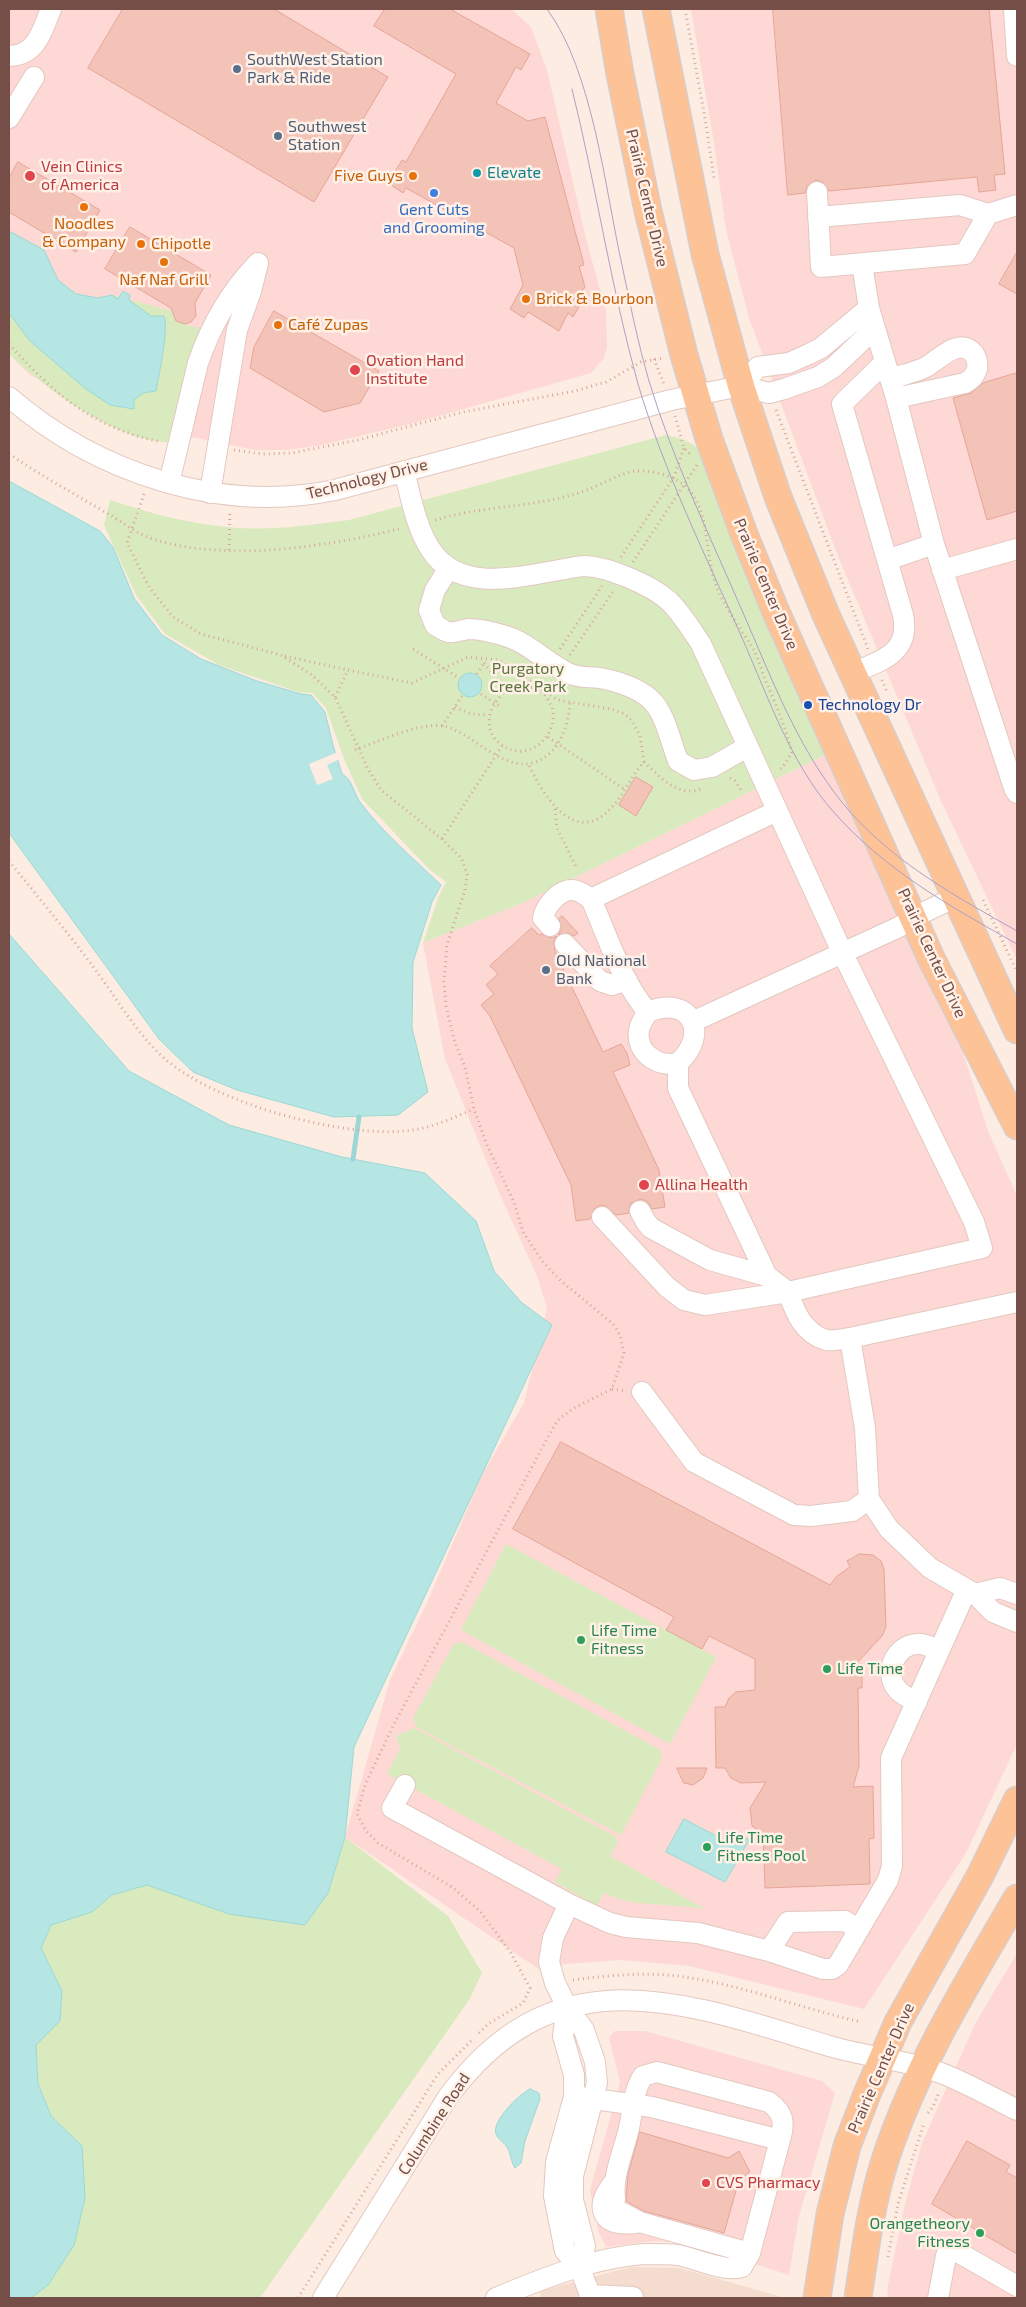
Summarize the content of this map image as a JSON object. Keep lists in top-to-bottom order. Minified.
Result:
{"streets":{"main road":["Prairie Center Drive"],"street":["Technology Drive","Columbine Road"]},"crossings":[["Prairie Center Drive","Technology Drive"],["Prairie Center Drive","Columbine Road"]],"parks":["Purgatory Creek Park"],"places":["SouthWest Station Park & Ride","Southwest Station","Elevate","Vein Clinics of America","Five Guys","Gent Cuts and Grooming","Noodles & Company","Chipotle","Naf Naf Grill","Brick & Bourbon","Café Zupas","Ovation Hand Institute","Technology Dr","Old National Bank","Allina Health","Life Time Fitness","Life Time","Life Time Fitness Pool","CVS Pharmacy","Orangetheory Fitness"]}
